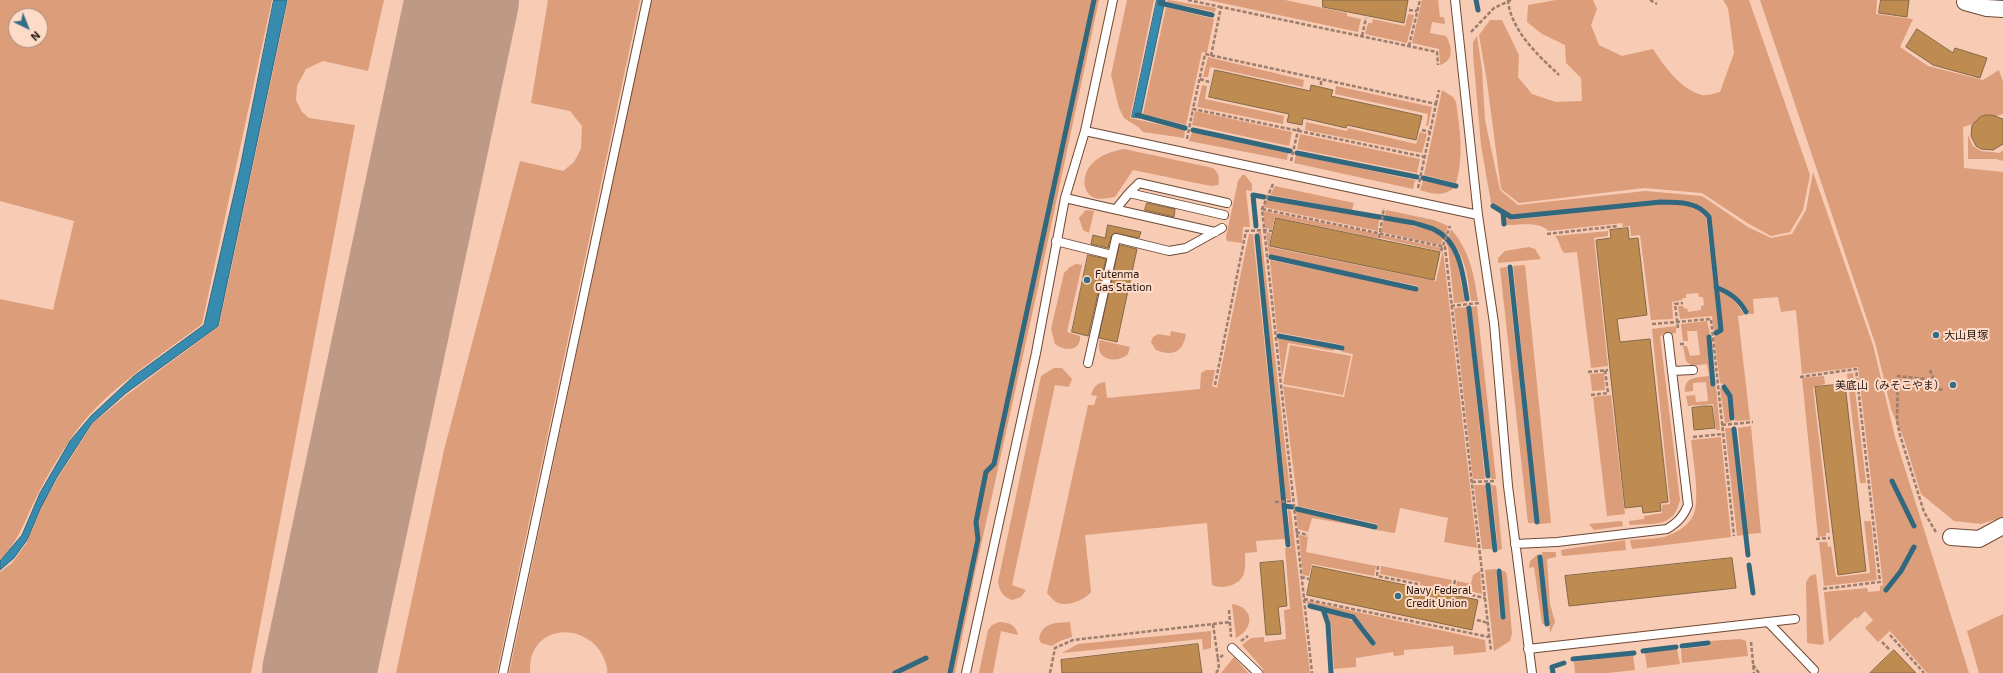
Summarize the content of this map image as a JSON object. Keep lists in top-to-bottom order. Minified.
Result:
{"places":["Futenma Gas Station","大山貝塚","美底山（みそこやま）","Navy Federal Credit Union"],"north":"bottom right"}
